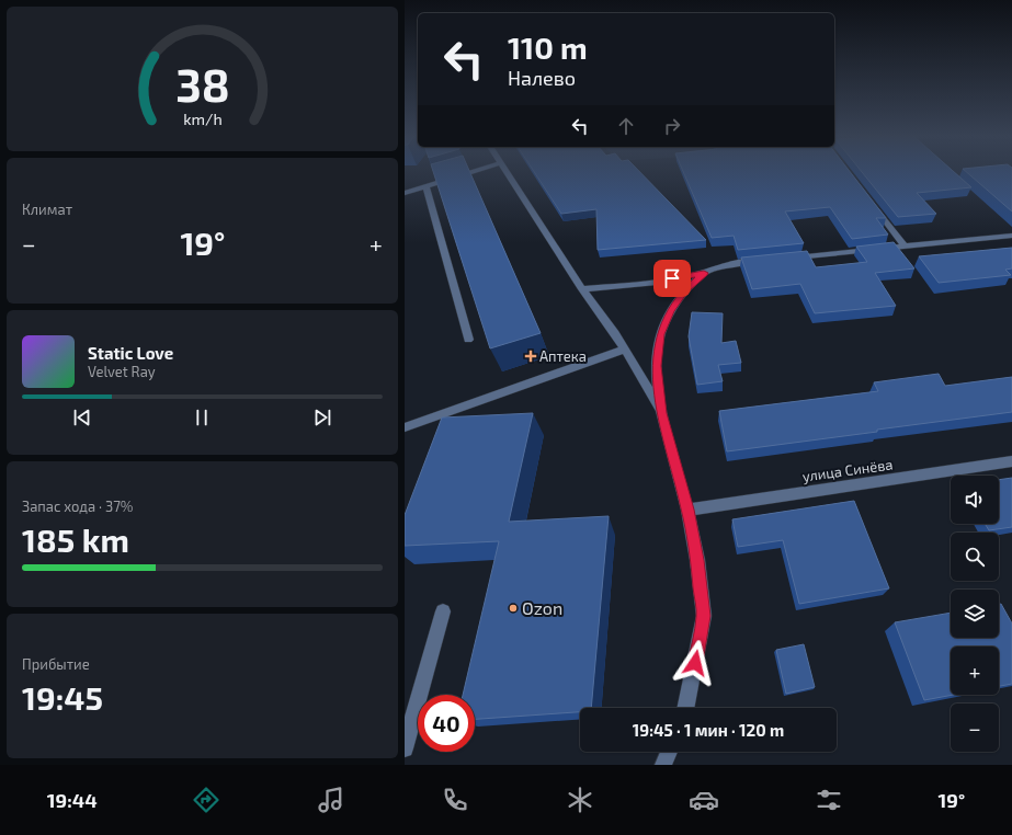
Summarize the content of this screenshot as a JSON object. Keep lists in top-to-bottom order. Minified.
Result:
{"streets":{"street":["улица Синёва"]},"places":{"health":["Аптека"],"other":["Ozon"]},"page":{"turn":["110 m","Налево"],"tile":["Климат",["Запас хода · 37%","185 km"],["Прибытие","19:45"]],"heat":["−","19°","+"],"song":["Static Love","Velvet Ray"],"map_buttons":["+","−"],"limit":"40","trip":"19:45 · 1 мин · 120 m","tabs":["19:44","19°"],"gauge":["38","km/h"]}}
